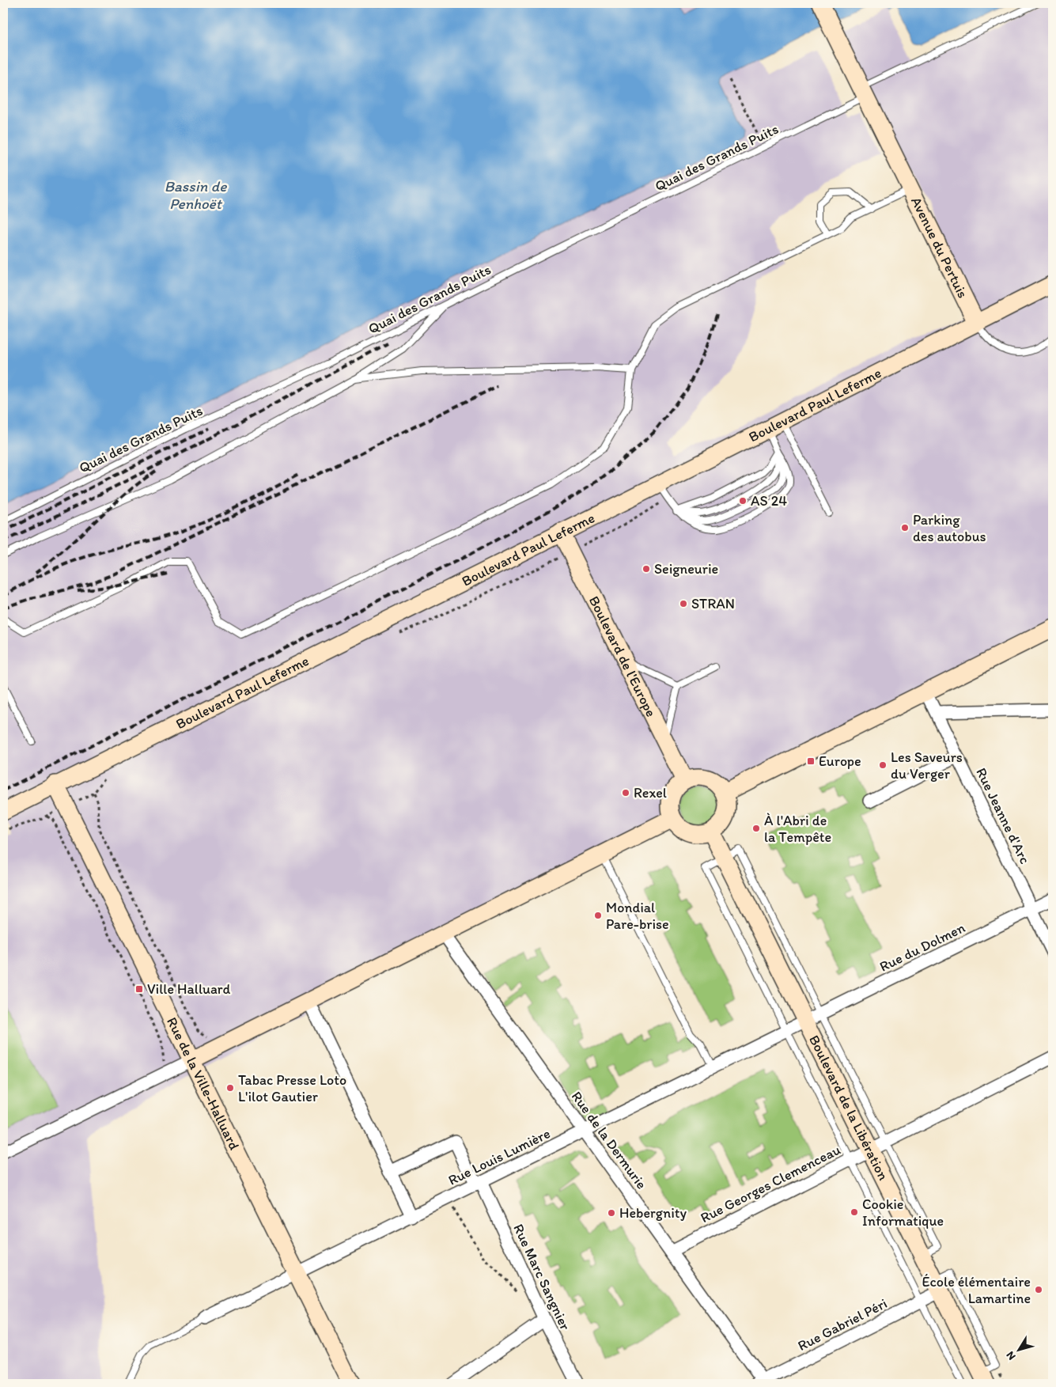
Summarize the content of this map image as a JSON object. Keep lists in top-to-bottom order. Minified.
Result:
{"streets":{"main road":["Avenue du Pertuis","Boulevard Paul Leferme","Boulevard de l'Europe","Rue de la Ville-Halluard","Boulevard de la Libération"],"street":["Rue Jeanne d'Arc","Rue du Dolmen","Rue de la Dermurie","Rue Louis Lumière","Rue Georges Clemenceau","Rue Marc Sangnier","Rue Gabriel Péri"],"lane":["Quai des Grands Puits"]},"crossings":[["Quai des Grands Puits","Avenue du Pertuis"],["Avenue du Pertuis","Boulevard Paul Leferme"],["Boulevard Paul Leferme","Boulevard de l'Europe"],["Boulevard Paul Leferme","Rue de la Ville-Halluard"],["Boulevard de l'Europe","Boulevard de la Libération"],["Rue Jeanne d'Arc","Rue du Dolmen"],["Rue du Dolmen","Boulevard de la Libération"],["Rue du Dolmen","Rue Louis Lumière"],["Rue de la Ville-Halluard","Rue Louis Lumière"],["Boulevard de la Libération","Rue Louis Lumière"],["Boulevard de la Libération","Rue Georges Clemenceau"],["Boulevard de la Libération","Rue Gabriel Péri"],["Rue de la Dermurie","Rue Louis Lumière"],["Rue de la Dermurie","Rue Georges Clemenceau"],["Rue de la Dermurie","Rue Gabriel Péri"],["Rue Louis Lumière","Rue Marc Sangnier"]],"water":["Bassin de Penhoët"],"places":{"other":["AS 24","Parking des autobus","Seigneurie","STRAN","Les Saveurs du Verger","Rexel","À l'Abri de la Tempête","Mondial Pare-brise","Tabac Presse Loto L'ilot Gautier","Cookie Informatique","Hebergnity","École élémentaire Lamartine"],"transit":["Europe","Ville Halluard"]},"north":"bottom left"}
